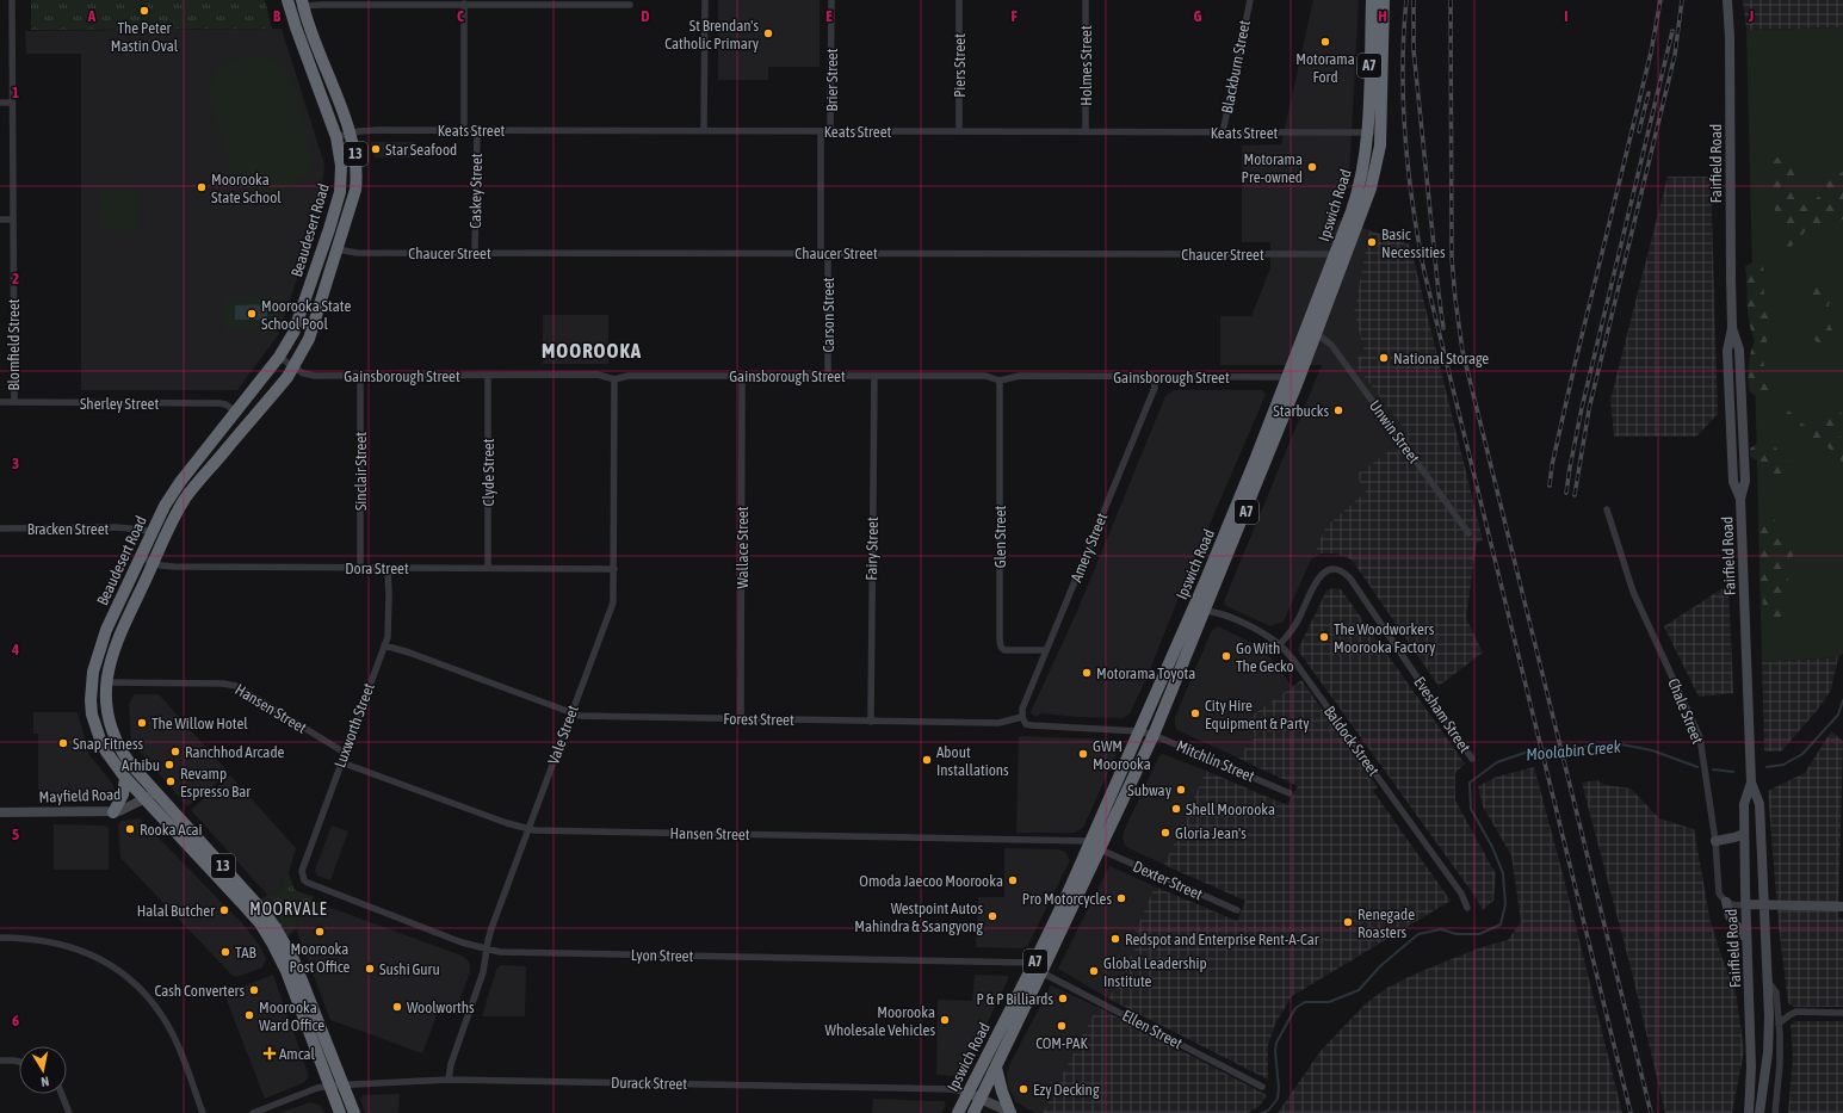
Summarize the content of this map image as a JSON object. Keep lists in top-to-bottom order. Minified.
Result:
{"streets":{"highway":["A7","13","Ipswich Road","Beaudesert Road"],"main road":["Fairfield Road","Mayfield Road"],"street":["Piers Street","Holmes Street","Blackburn Street","Brier Street","Keats Street","Caskey Street","Chaucer Street","Carson Street","Blomfield Street","Gainsborough Street","Sherley Street","Unwin Street","Sinclair Street","Clyde Street","Bracken Street","Glen Street","Wallace Street","Amery Street","Fairy Street","Dora Street","Hansen Street","Chale Street","Evesham Street","Forest Street","Luxworth Street","Vale Street","Baldock Street","Mitchlin Street","Dexter Street","Lyon Street","Ellen Street","Durack Street"]},"crossings":[["Piers Street","Keats Street"],["Holmes Street","Keats Street"],["Blackburn Street","Keats Street"],["Brier Street","Keats Street"],["Keats Street","Caskey Street"],["Keats Street","Ipswich Road"],["Keats Street","Beaudesert Road"],["Keats Street","Carson Street"],["Caskey Street","Chaucer Street"],["Ipswich Road","Chaucer Street"],["Ipswich Road","Gainsborough Street"],["Ipswich Road","Unwin Street"],["Ipswich Road","Hansen Street"],["Ipswich Road","Baldock Street"],["Ipswich Road","Mitchlin Street"],["Ipswich Road","Dexter Street"],["Ipswich Road","Lyon Street"],["Ipswich Road","Ellen Street"],["Ipswich Road","Durack Street"],["Beaudesert Road","Chaucer Street"],["Beaudesert Road","Gainsborough Street"],["Beaudesert Road","Sherley Street"],["Beaudesert Road","Bracken Street"],["Beaudesert Road","Dora Street"],["Beaudesert Road","Hansen Street"],["Beaudesert Road","Mayfield Road"],["Beaudesert Road","Durack Street"],["Chaucer Street","Carson Street"],["Carson Street","Gainsborough Street"],["Blomfield Street","Sherley Street"],["Gainsborough Street","Sinclair Street"],["Gainsborough Street","Clyde Street"],["Gainsborough Street","Glen Street"],["Gainsborough Street","Wallace Street"],["Gainsborough Street","Amery Street"],["Gainsborough Street","Fairy Street"],["Gainsborough Street","Vale Street"],["Sinclair Street","Dora Street"],["Clyde Street","Dora Street"],["Glen Street","Amery Street"],["Wallace Street","Forest Street"],["Amery Street","Forest Street"],["Fairy Street","Forest Street"],["Dora Street","Luxworth Street"],["Dora Street","Vale Street"],["Hansen Street","Luxworth Street"],["Hansen Street","Vale Street"],["Evesham Street","Baldock Street"],["Forest Street","Luxworth Street"],["Forest Street","Vale Street"],["Luxworth Street","Lyon Street"],["Vale Street","Lyon Street"],["Vale Street","Durack Street"]],"districts":["MOOROOKA","MOORVALE"],"water":["Moolabin Creek"],"places":{"other":["The Peter Mastin Oval","St Brendan's Catholic Primary","Motorama Ford","Star Seafood","Motorama Pre-owned","Moorooka State School","Basic Necessities","Moorooka State School Pool","National Storage","Starbucks","The Woodworkers Moorooka Factory","Go With The Gecko","Motorama Toyota","City Hire Equipment & Party","The Willow Hotel","Snap Fitness","Ranchhod Arcade","GWM Moorooka","About Installations","Arhibu","Revamp Espresso Bar","Subway","Shell Moorooka","Rooka Acai","Gloria Jean's","Omoda Jaecoo Moorooka","Pro Motorcycles","Halal Butcher","Westpoint Autos Mahindra & Ssangyong","Renegade Roasters","Moorooka Post Office","Redspot and Enterprise Rent-A-Car","TAB","Sushi Guru","Global Leadership Institute","Cash Converters","P & P Billiards","Woolworths","Moorooka Ward Office","Moorooka Wholesale Vehicles","COM-PAK","Ezy Decking"],"health":["Amcal"]},"north":"bottom","grid":{"columns":["A","B","C","D","E","F","G","H","I","J"],"rows":["1","2","3","4","5","6"]}}
